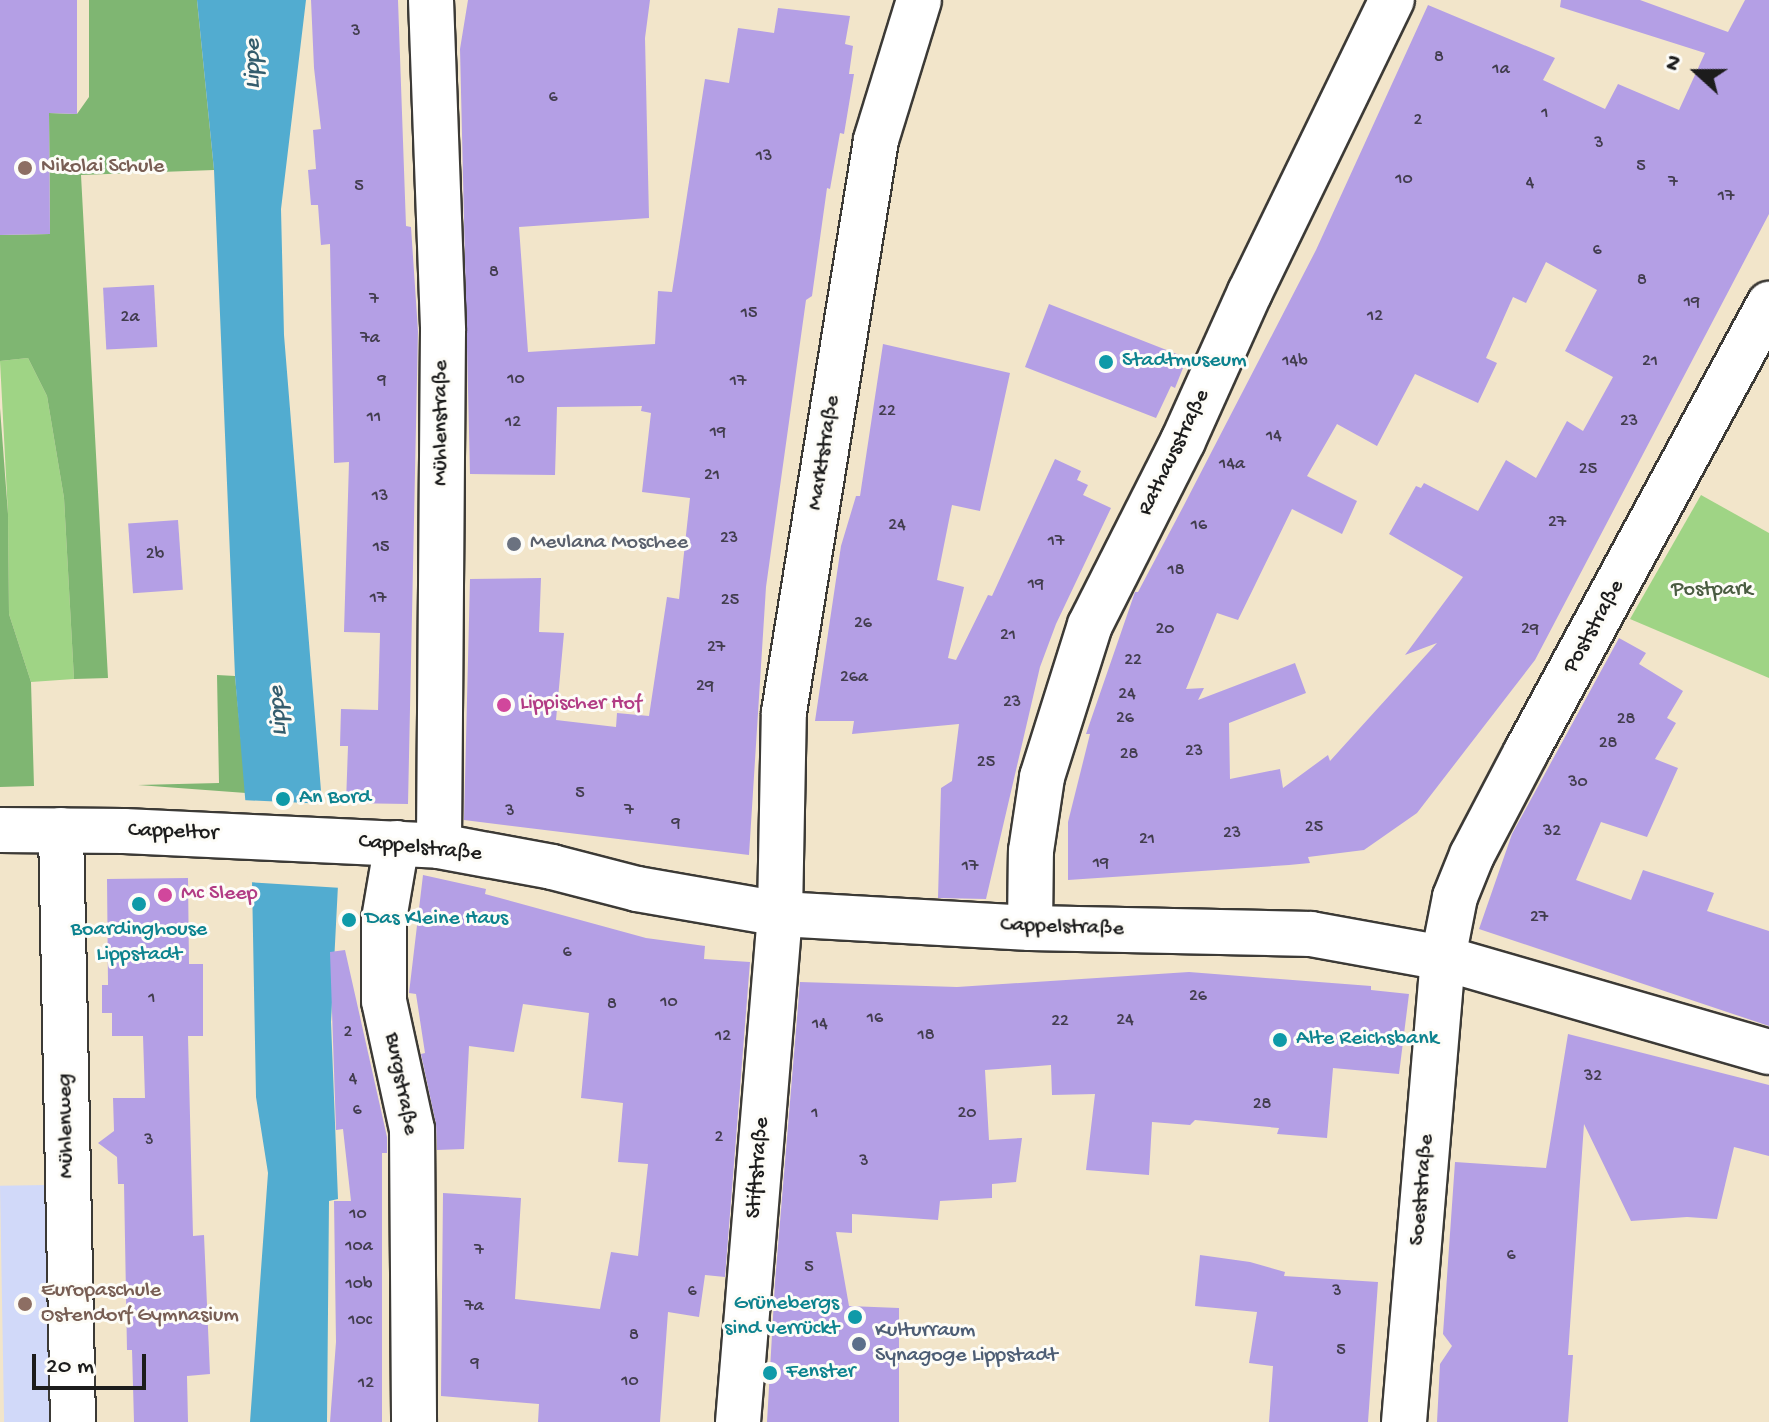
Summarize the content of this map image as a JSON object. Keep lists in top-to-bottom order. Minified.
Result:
{"streets":{"street":["Mühlenstraße","Marktstraße","Rathausstraße","Poststraße","Cappeltor","Cappelstraße","Burgstraße","Mühlenweg","Stiftstraße","Soeststraße"]},"crossings":[["Mühlenstraße","Cappelstraße"],["Marktstraße","Cappelstraße"],["Marktstraße","Stiftstraße"],["Rathausstraße","Cappelstraße"],["Poststraße","Cappelstraße"],["Poststraße","Soeststraße"],["Cappeltor","Cappelstraße"],["Cappeltor","Mühlenweg"],["Cappelstraße","Burgstraße"],["Cappelstraße","Stiftstraße"],["Cappelstraße","Soeststraße"]],"water":["Lippe"],"parks":["Postpark"],"places":["Nikolai Schule","Stadtmuseum","Mevlana Moschee","Lippischer Hof","An Bord","Mc Sleep","Boardinghouse Lippstadt","Das Kleine Haus","Alte Reichsbank","Europaschule Ostendorf Gymnasium","Grünebergs sind verrückt","Kulturraum Synagoge Lippstadt","Fenster"],"house_numbers":["3","8","1a","6","1","2","3","13","5","10","7","4","5","17","6","8","8","7","19","15","12","2a","7a","14b","21","10","9","17","22","11","23","12","19","14","14a","25","21","13","27","24","16","23","17","15","2b","18","19","17","25","26","20","29","21","27","22","26a","29","24","23","26","28","28","23","28","25","30","5","7","3","9","25","32","23","21","19","17","27","6","26","1","10","8","16","24","22","14","2","18","12","32","4","28","6","1","20","2","3","3","10","10a","7","6","5","10b","6","3","7a","10c","8","5","9","10","12"],"scale_bar":"20 m","north":"left"}
